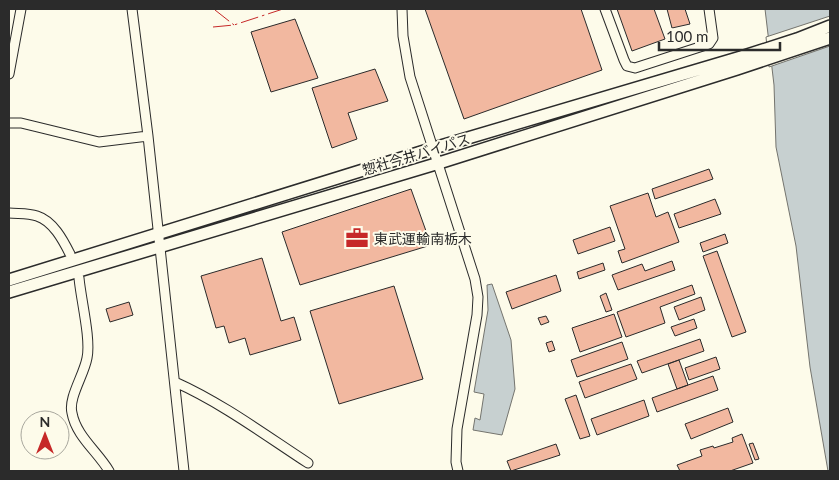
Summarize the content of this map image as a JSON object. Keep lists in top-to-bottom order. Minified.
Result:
{"streets":{"main road":["惣社今井バイパス"]},"places":{"office":["東武運輸南栃木"]},"scale_bar":"100 m","north":"top"}
